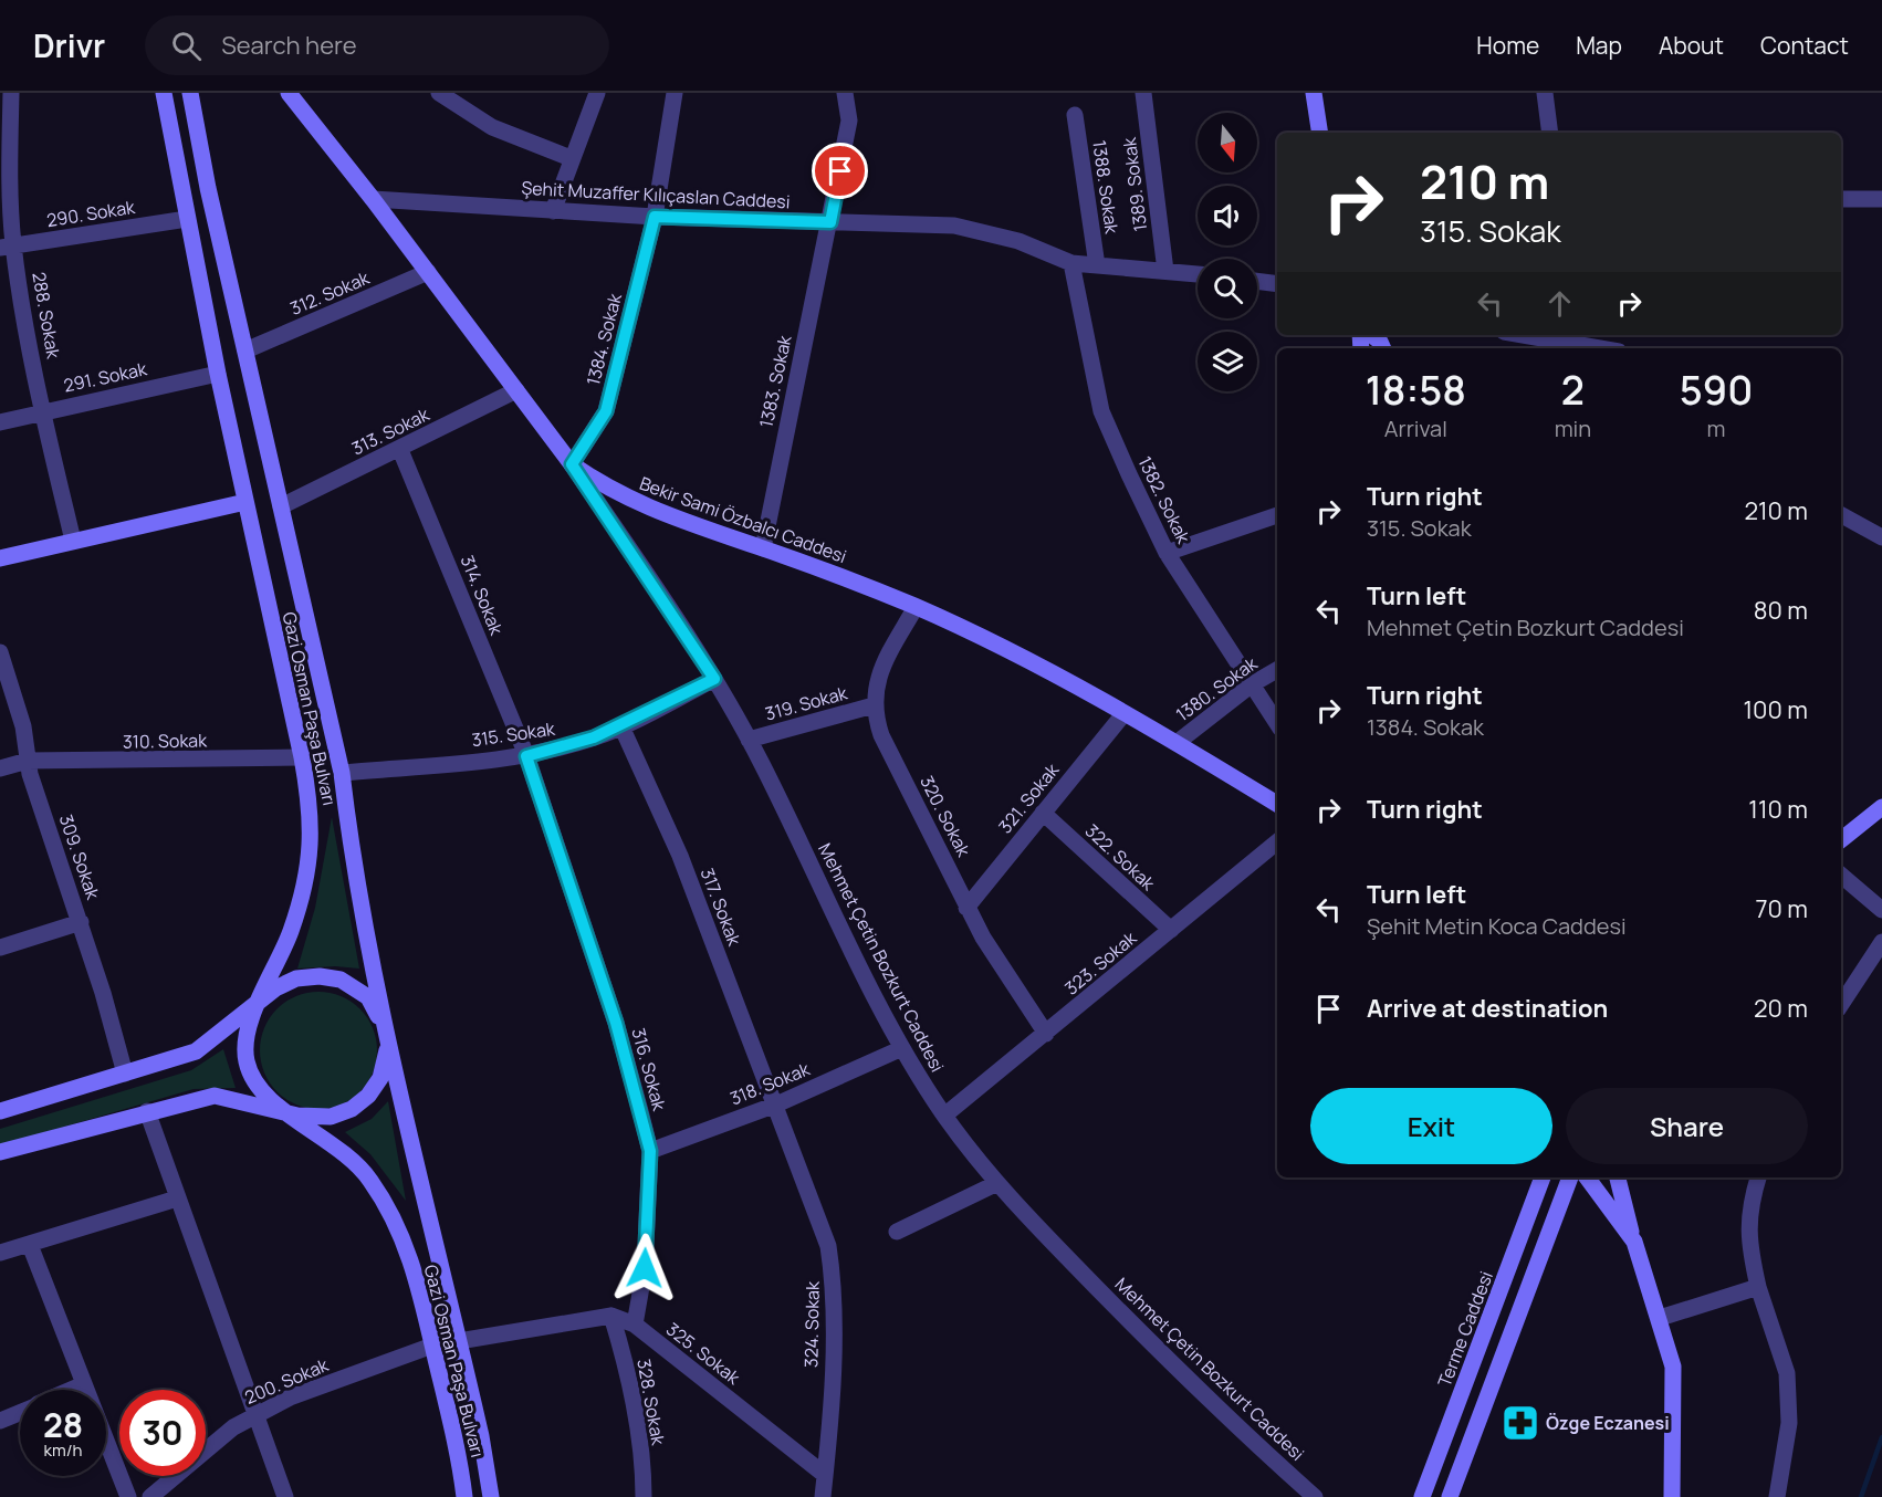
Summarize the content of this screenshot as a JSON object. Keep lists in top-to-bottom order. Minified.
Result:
{"streets":{"main road":["Bekir Sami Özbalcı Caddesi","Gazi Osman Paşa Bulvarı","Terme Caddesi"],"street":["1389. Sokak","1388. Sokak","Şehit Muzaffer Kılıçaslan Caddesi","290. Sokak","312. Sokak","288. Sokak","1384. Sokak","291. Sokak","1383. Sokak","313. Sokak","1382. Sokak","314. Sokak","1380. Sokak","319. Sokak","315. Sokak","310. Sokak","321. Sokak","320. Sokak","309. Sokak","322. Sokak","317. Sokak","Mehmet Çetin Bozkurt Caddesi","323. Sokak","316. Sokak","318. Sokak","324. Sokak","325. Sokak","200. Sokak","328. Sokak"]},"crossings":[["1389. Sokak","Şehit Muzaffer Kılıçaslan Caddesi"],["1388. Sokak","Şehit Muzaffer Kılıçaslan Caddesi"],["Şehit Muzaffer Kılıçaslan Caddesi","1384. Sokak"],["Şehit Muzaffer Kılıçaslan Caddesi","1383. Sokak"],["Şehit Muzaffer Kılıçaslan Caddesi","1382. Sokak"],["Şehit Muzaffer Kılıçaslan Caddesi","Bekir Sami Özbalcı Caddesi"],["290. Sokak","288. Sokak"],["290. Sokak","Gazi Osman Paşa Bulvarı"],["312. Sokak","Bekir Sami Özbalcı Caddesi"],["312. Sokak","Gazi Osman Paşa Bulvarı"],["288. Sokak","291. Sokak"],["1384. Sokak","Bekir Sami Özbalcı Caddesi"],["1384. Sokak","Mehmet Çetin Bozkurt Caddesi"],["291. Sokak","Gazi Osman Paşa Bulvarı"],["1383. Sokak","Bekir Sami Özbalcı Caddesi"],["313. Sokak","Bekir Sami Özbalcı Caddesi"],["313. Sokak","314. Sokak"],["313. Sokak","Gazi Osman Paşa Bulvarı"],["1382. Sokak","1380. Sokak"],["Bekir Sami Özbalcı Caddesi","1380. Sokak"],["Bekir Sami Özbalcı Caddesi","321. Sokak"],["Bekir Sami Özbalcı Caddesi","320. Sokak"],["Bekir Sami Özbalcı Caddesi","Mehmet Çetin Bozkurt Caddesi"],["314. Sokak","315. Sokak"],["314. Sokak","316. Sokak"],["319. Sokak","320. Sokak"],["319. Sokak","Mehmet Çetin Bozkurt Caddesi"],["Gazi Osman Paşa Bulvarı","315. Sokak"],["Gazi Osman Paşa Bulvarı","310. Sokak"],["Gazi Osman Paşa Bulvarı","325. Sokak"],["Gazi Osman Paşa Bulvarı","200. Sokak"],["315. Sokak","317. Sokak"],["315. Sokak","Mehmet Çetin Bozkurt Caddesi"],["315. Sokak","316. Sokak"],["310. Sokak","309. Sokak"],["321. Sokak","320. Sokak"],["321. Sokak","322. Sokak"],["320. Sokak","323. Sokak"],["322. Sokak","323. Sokak"],["317. Sokak","318. Sokak"],["317. Sokak","324. Sokak"],["Mehmet Çetin Bozkurt Caddesi","323. Sokak"],["Mehmet Çetin Bozkurt Caddesi","318. Sokak"],["316. Sokak","318. Sokak"],["316. Sokak","325. Sokak"],["318. Sokak","324. Sokak"],["324. Sokak","325. Sokak"],["325. Sokak","200. Sokak"],["325. Sokak","328. Sokak"]],"places":{"pharmacy":["Özge Eczanesi"]},"north":"bottom","page":{"header":"Drivr","search":"Search here","nav":["Home","Map","About","Contact"],"turn":["210 m","315. Sokak"],"eta":["18:58","Arrival","2","min","590","m"],"list":[{"name":"Turn right","note":"315. Sokak","value":"210 m"},{"name":"Turn left","note":"Mehmet Çetin Bozkurt Caddesi","value":"80 m"},{"name":"Turn right","note":"1384. Sokak","value":"100 m"},{"name":"Turn right","value":"110 m"},{"name":"Turn left","note":"Şehit Metin Koca Caddesi","value":"70 m"},{"name":"Arrive at destination","value":"20 m"}],"buttons":["Exit","Share"],"speed":"28 km/h","limit":"30"}}
